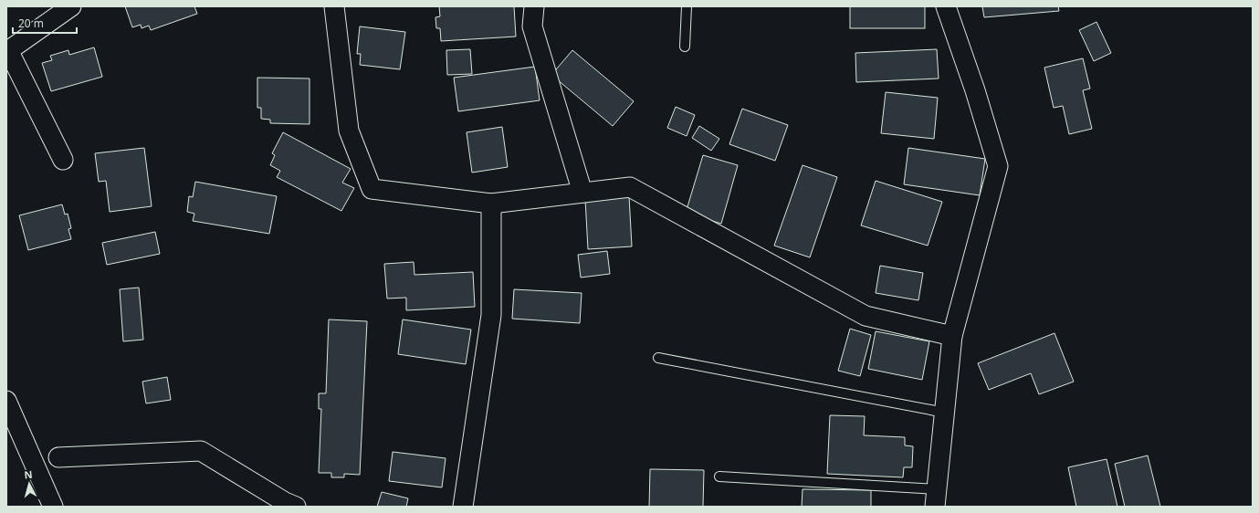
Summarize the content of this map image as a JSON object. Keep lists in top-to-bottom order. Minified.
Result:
{"scale_bar":"20 m","north":"top"}
